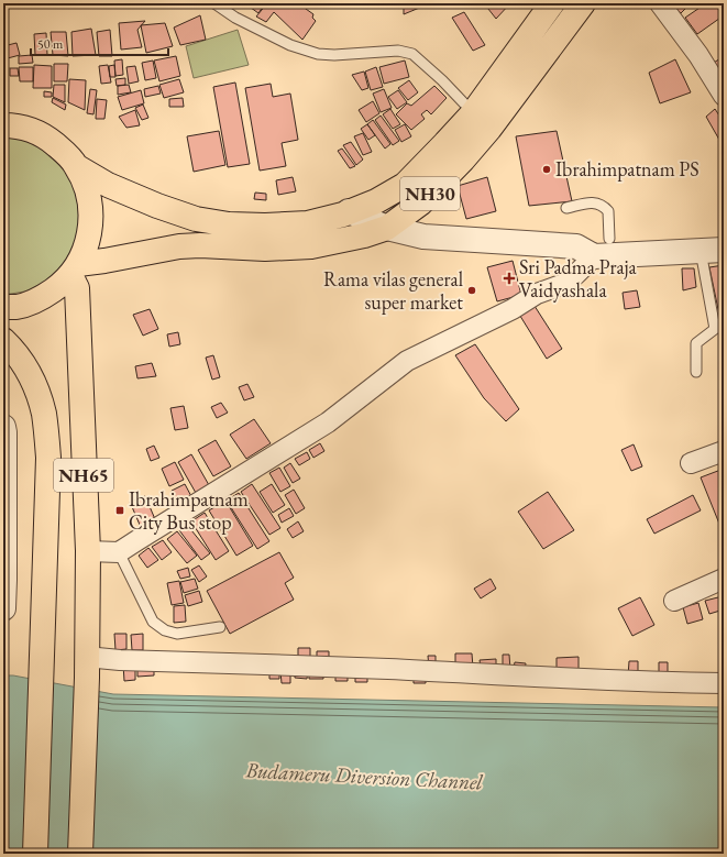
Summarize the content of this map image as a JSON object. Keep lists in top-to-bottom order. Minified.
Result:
{"streets":{"highway":["NH30","NH65"]},"crossings":[["NH30","NH65"]],"water":["Budameru Diversion Channel"],"places":{"other":["Ibrahimpatnam PS","Rama vilas general super market"],"health":["Sri Padma Praja Vaidyashala"],"transit":["Ibrahimpatnam City Bus stop"]},"scale_bar":"50 m"}
